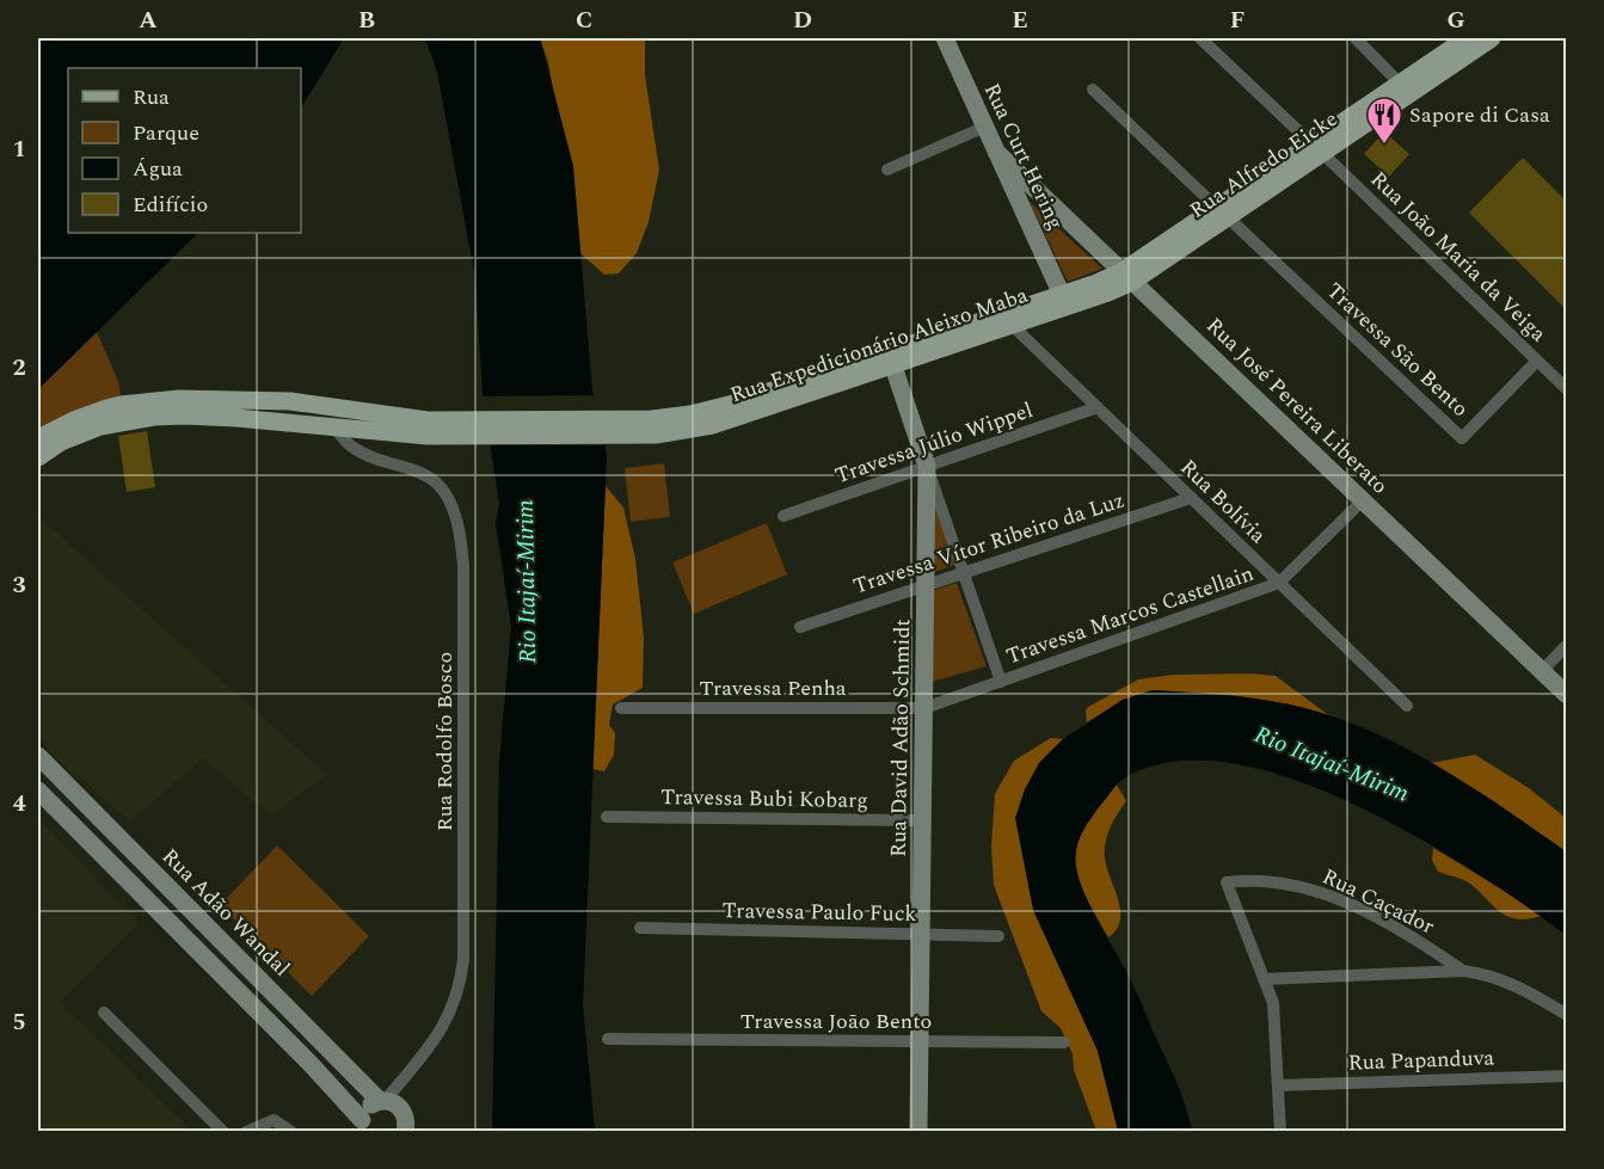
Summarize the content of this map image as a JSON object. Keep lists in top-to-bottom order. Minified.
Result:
{"streets":{"main road":["Rua Curt Hering","Rua Alfredo Eicke","Rua Expedicionário Aleixo Maba","Rua José Pereira Liberato","Rua David Adão Schmidt","Rua Adão Wandal"],"street":["Rua João Maria da Veiga","Travessa São Bento","Travessa Júlio Wippel","Rua Bolívia","Travessa Vítor Ribeiro da Luz","Travessa Marcos Castellain","Travessa Penha","Rua Rodolfo Bosco","Travessa Bubi Kobarg","Rua Caçador","Travessa Paulo Fuck","Travessa João Bento","Rua Papanduva"]},"crossings":[["Rua Curt Hering","Rua Expedicionário Aleixo Maba"],["Rua Curt Hering","Rua José Pereira Liberato"],["Rua Alfredo Eicke","Rua João Maria da Veiga"],["Rua Alfredo Eicke","Rua Expedicionário Aleixo Maba"],["Rua Alfredo Eicke","Travessa São Bento"],["Rua Alfredo Eicke","Rua José Pereira Liberato"],["Rua João Maria da Veiga","Travessa São Bento"],["Rua Expedicionário Aleixo Maba","Rua José Pereira Liberato"],["Rua Expedicionário Aleixo Maba","Rua Bolívia"],["Rua Expedicionário Aleixo Maba","Rua David Adão Schmidt"],["Rua José Pereira Liberato","Travessa Marcos Castellain"],["Travessa Júlio Wippel","Rua Bolívia"],["Travessa Júlio Wippel","Rua David Adão Schmidt"],["Rua Bolívia","Travessa Vítor Ribeiro da Luz"],["Rua Bolívia","Travessa Marcos Castellain"],["Travessa Vítor Ribeiro da Luz","Rua David Adão Schmidt"],["Travessa Marcos Castellain","Travessa Penha"],["Travessa Marcos Castellain","Rua David Adão Schmidt"],["Travessa Penha","Rua David Adão Schmidt"],["Rua David Adão Schmidt","Travessa Bubi Kobarg"],["Rua David Adão Schmidt","Travessa Paulo Fuck"],["Rua David Adão Schmidt","Travessa João Bento"],["Rua Rodolfo Bosco","Rua Adão Wandal"],["Rua Caçador","Rua Papanduva"]],"water":["Rio Itajaí-Mirim"],"places":{"restaurant":["Sapore di Casa"]},"legend":["Rua","Parque","Água","Edifício"],"grid":{"columns":["A","B","C","D","E","F","G"],"rows":["1","2","3","4","5"]}}
